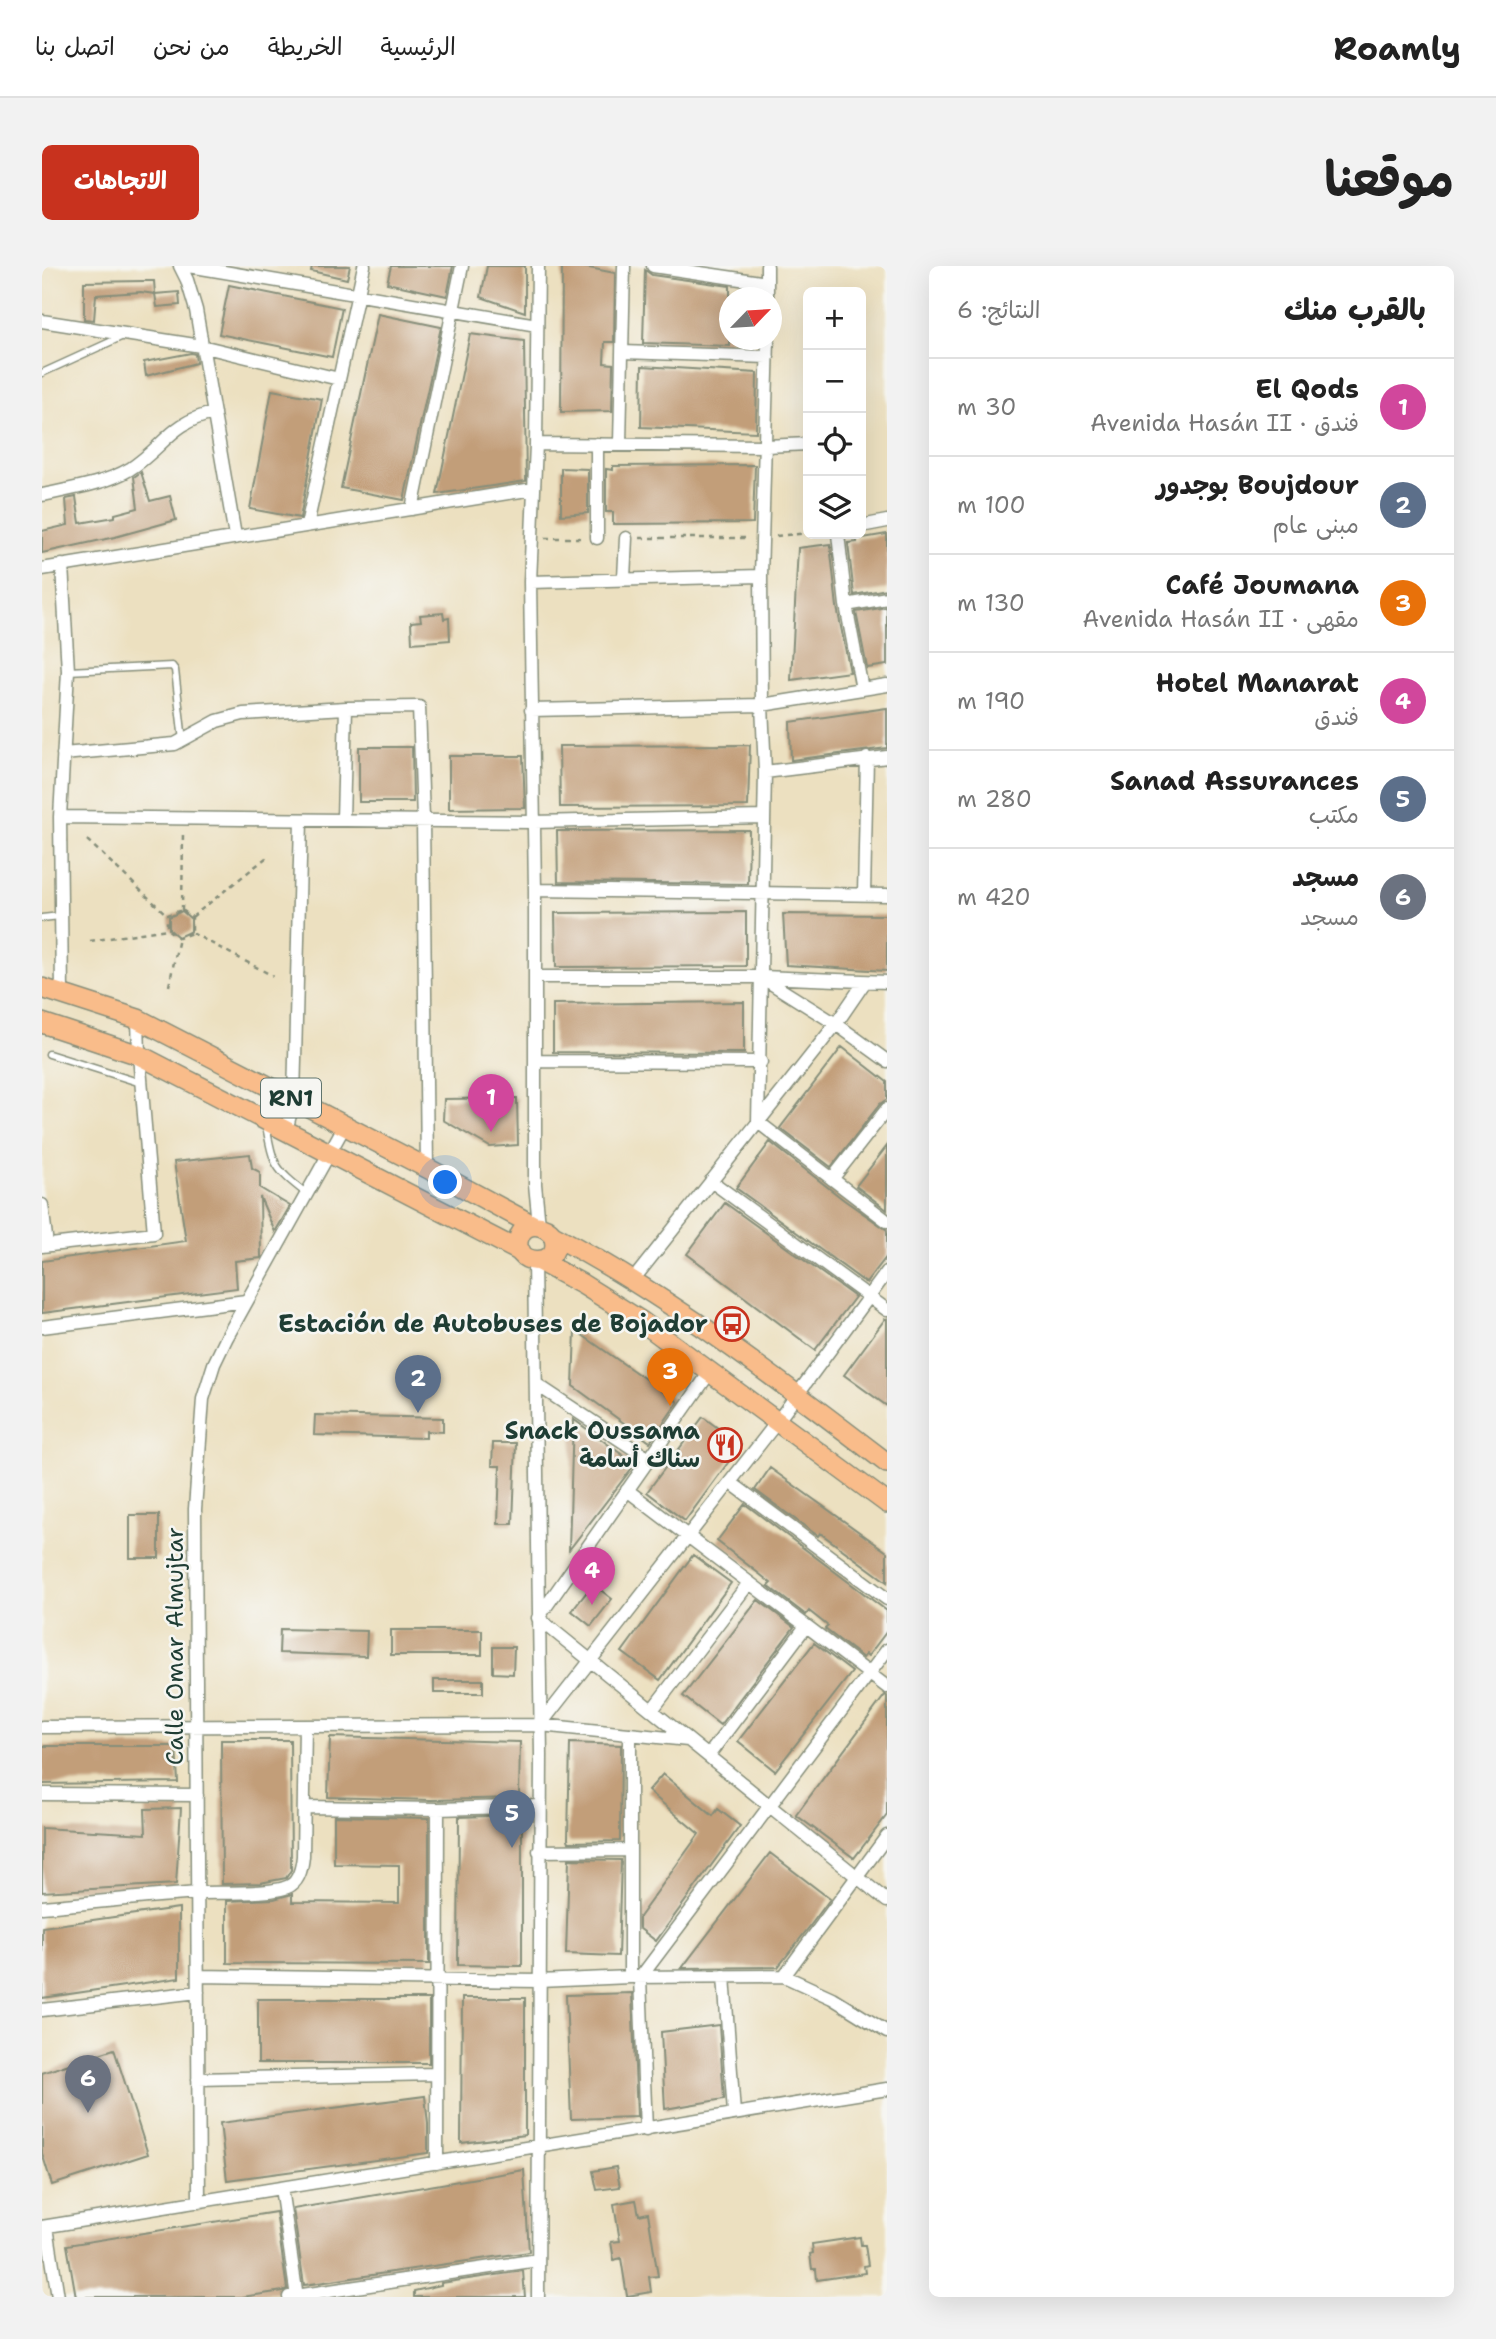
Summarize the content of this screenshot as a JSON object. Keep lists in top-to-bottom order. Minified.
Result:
{"streets":{"main road":["RN1"],"street":["Calle Omar Almujtar"]},"crossings":[["RN1","Calle Omar Almujtar"]],"places":{"bus stop":["Estación de Autobuses de Bojador"],"restaurant":["Snack Oussama سناك أسامة"]},"north":"top right","page":{"header":"Roamly","nav":["الرئيسية","الخريطة","من نحن","اتصل بنا"],"title":"موقعنا","buttons":"الاتجاهات","heading":["بالقرب منك","النتائج: 6"],"map_buttons":["+","−"],"list":[{"mark":"1","name":"El Qods","note":"فندق · Avenida Hasán II","value":"30 m"},{"mark":"2","name":"Boujdour بوجدور","note":"مبنى عام","value":"100 m"},{"mark":"3","name":"Café Joumana","note":"مقهى · Avenida Hasán II","value":"130 m"},{"mark":"4","name":"Hotel Manarat","note":"فندق","value":"190 m"},{"mark":"5","name":"Sanad Assurances","note":"مكتب","value":"280 m"},{"mark":"6","name":"مسجد","note":"مسجد","value":"420 m"}],"pins":["1","3","2","4","5","6"]}}
